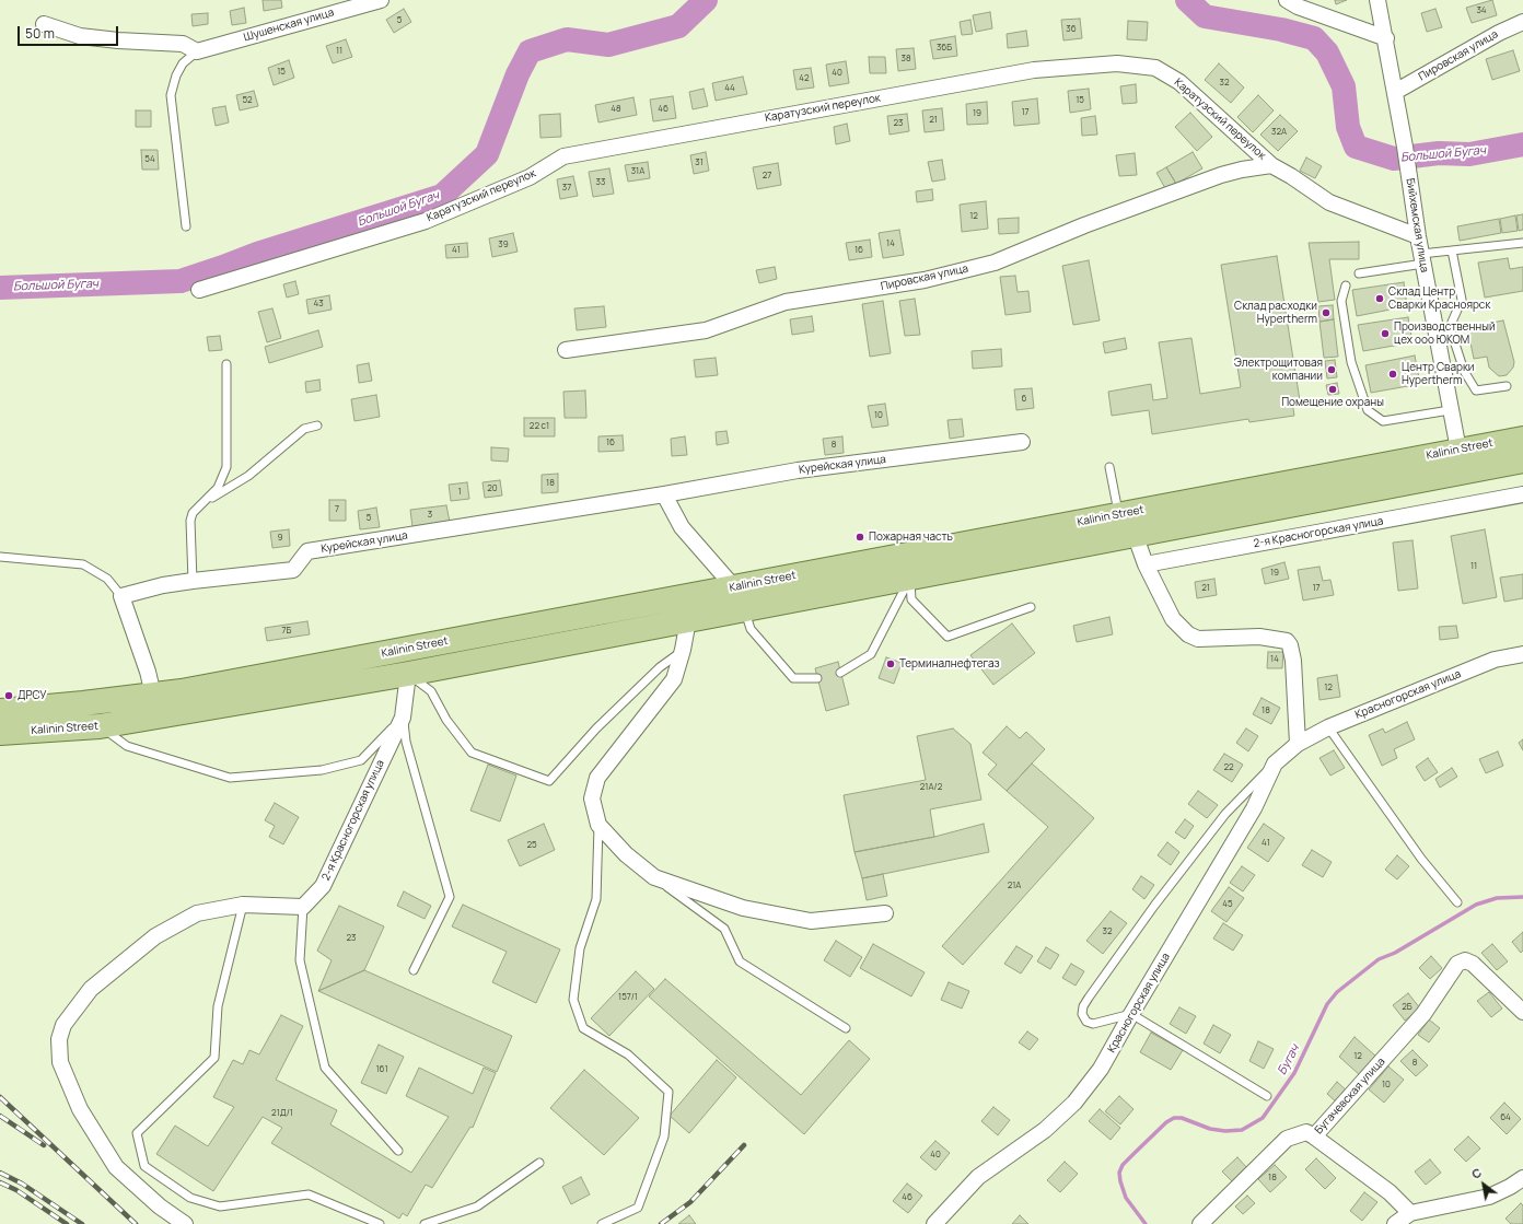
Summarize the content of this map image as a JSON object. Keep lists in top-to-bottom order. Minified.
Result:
{"streets":{"main road":["Kalinin Street"],"street":["Шушенская улица","Пировская улица","Каратузский переулок","Бийхемская улица","Курейская улица","2-я Красногорская улица","Красногорская улица","Бугачевская улица"]},"crossings":[["Пировская улица","Каратузский переулок"],["Пировская улица","Бийхемская улица"],["Каратузский переулок","Бийхемская улица"],["Бийхемская улица","Kalinin Street"],["Kalinin Street","2-я Красногорская улица"]],"water":["Большой Бугач","Бугач"],"places":["Склад Центр Сварки Красноярск","Склад расходки Hypertherm","Производственный цех ооо ЮКОМ","Электрощитовая компании","Центр Сварки Hypertherm","Помещение охраны","Пожарная часть","Терминалнефтегаз","ДРСУ"],"house_numbers":["34","5","36","36Б","11","38","15","40","42","32","44","52","15","48","46","17","19","21","23","32А","54","31","31А","27","33","37","12","14","39","41","16","43","6","10","22 с1","16","8","18","20","1","7","3","5","9","11","19","21","17","7Б","14","12","18","22","21А/2","41","25","21А","45","32","23","157/1","2Б","12","8","161","10","21Д/1","64","40","18","46"],"scale_bar":"50 m","north":"top left"}
